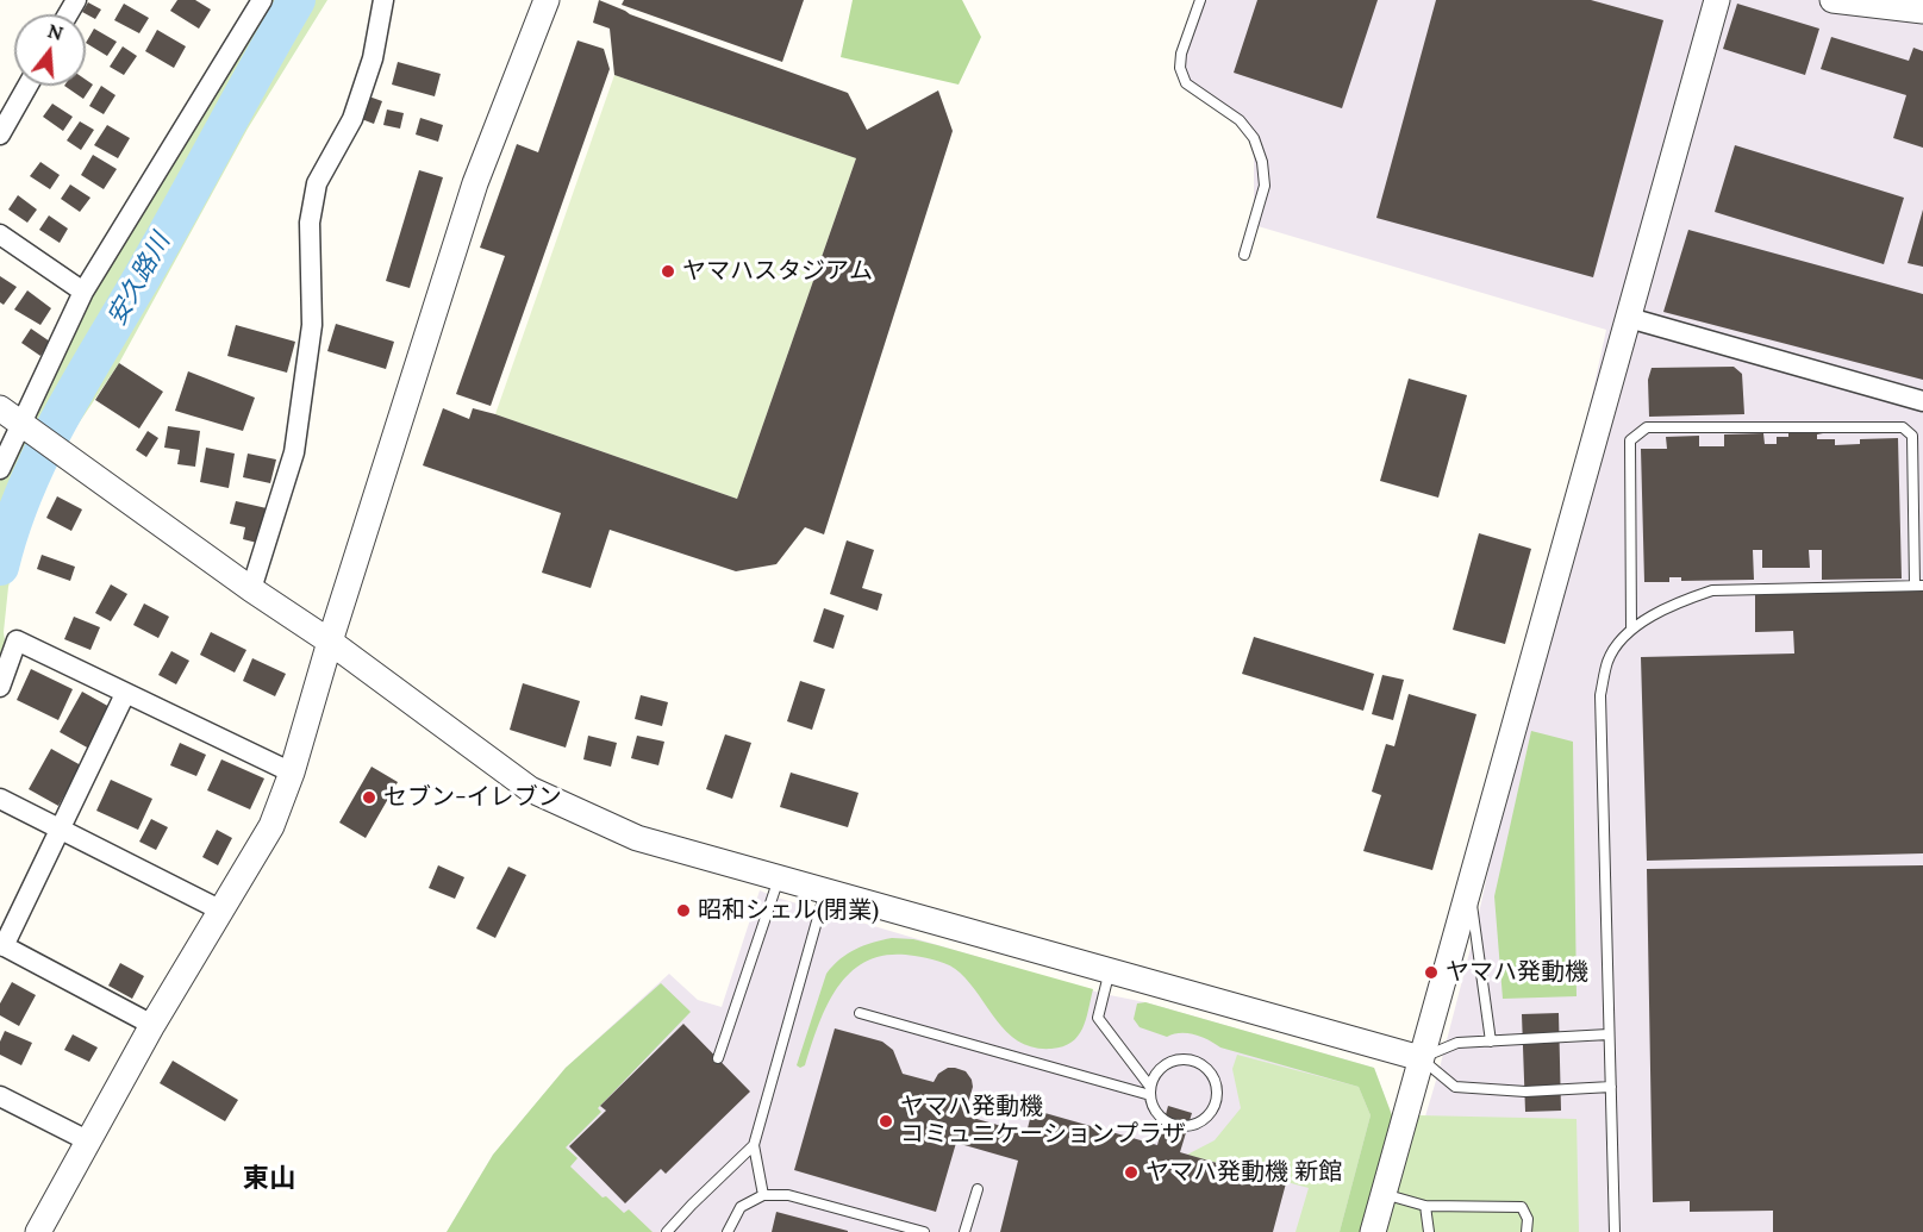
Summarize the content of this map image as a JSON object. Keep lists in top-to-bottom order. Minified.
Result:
{"districts":["東山"],"water":["安久路川"],"places":["ヤマハスタジアム","セブン-イレブン","昭和シェル(閉業)","ヤマハ発動機","ヤマハ発動機 コミュニケーションプラザ","ヤマハ発動機 新館"],"north":"top"}
